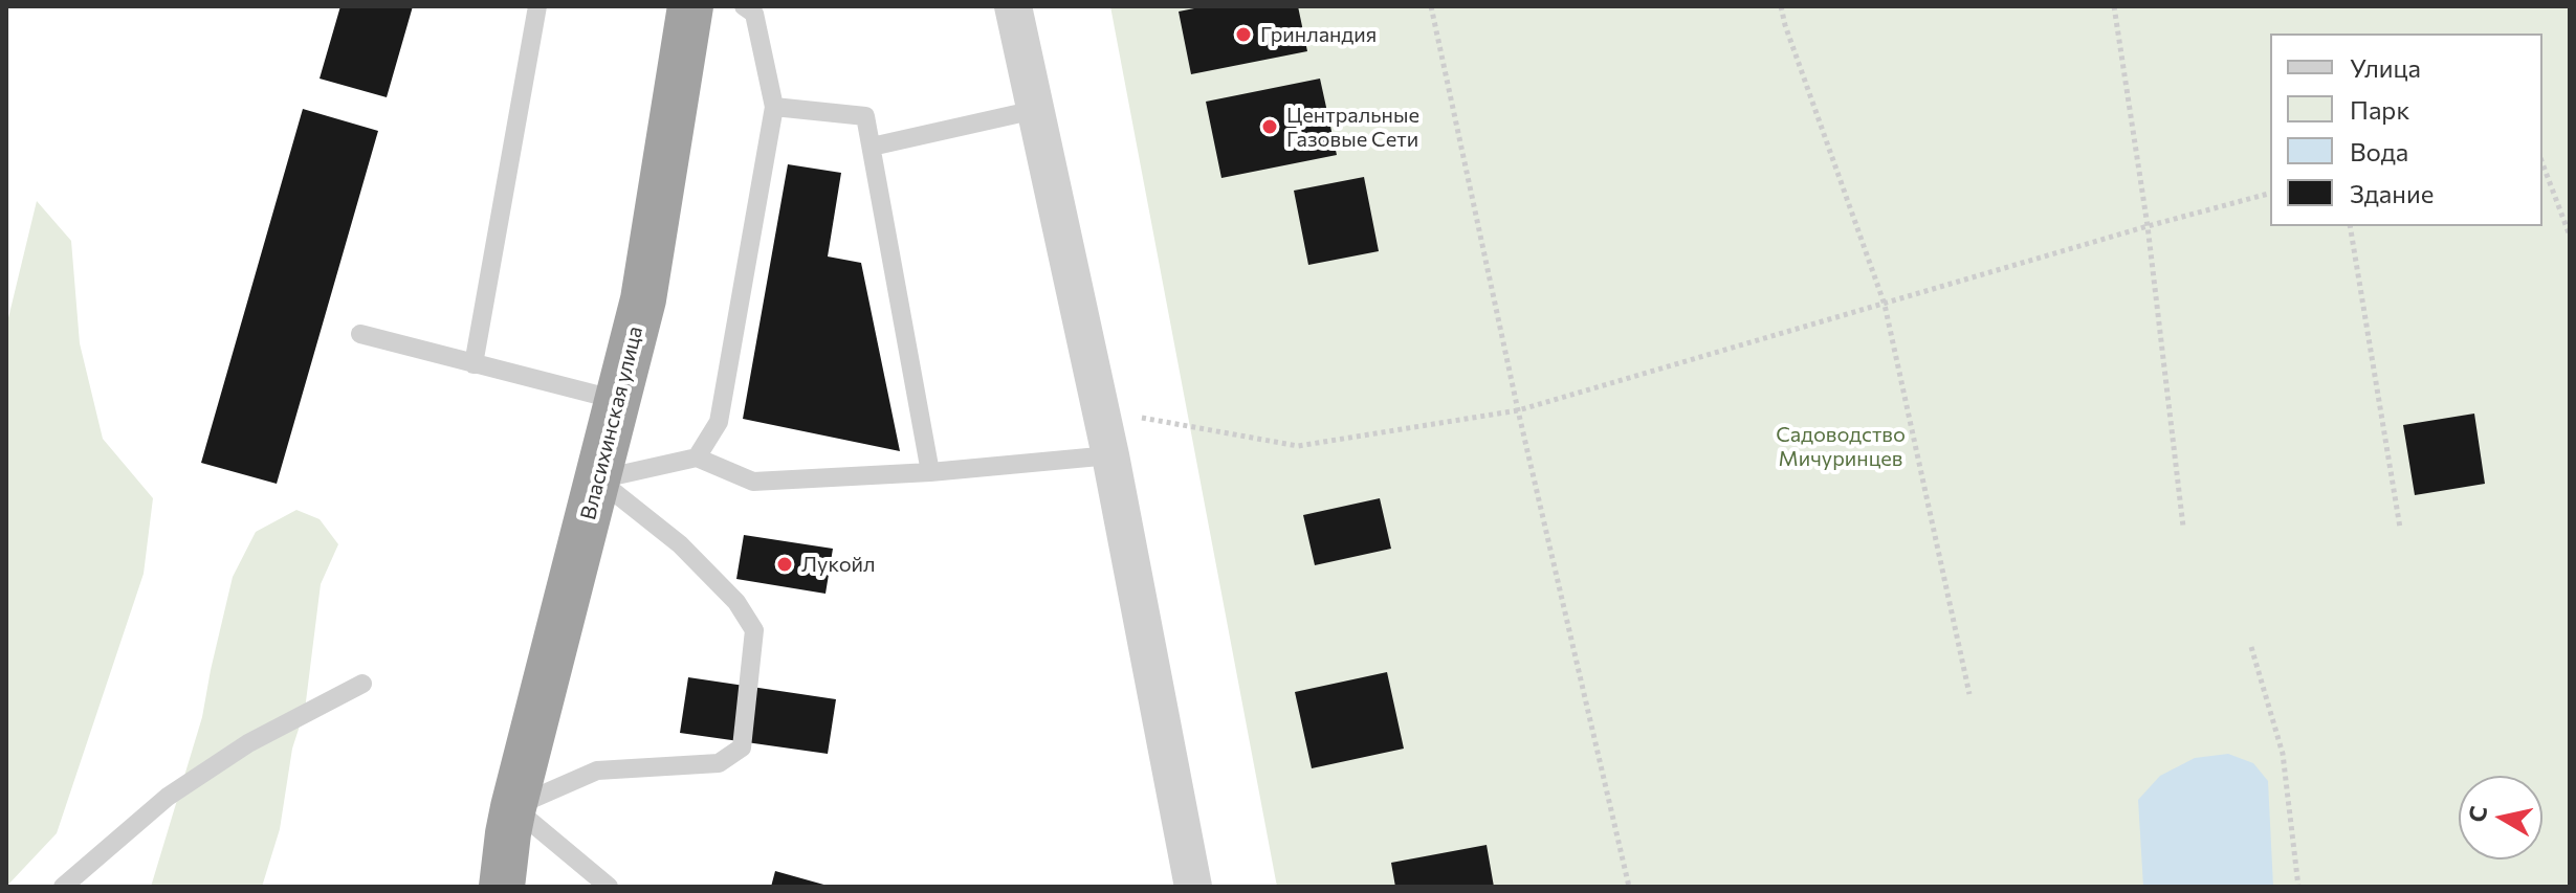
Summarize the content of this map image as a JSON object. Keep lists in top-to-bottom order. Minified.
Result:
{"streets":{"highway":["Власихинская улица"]},"parks":["Садоводство Мичуринцев"],"places":["Гринландия","Центральные Газовые Сети","Лукойл"],"legend":["Улица","Парк","Вода","Здание"],"north":"left"}
